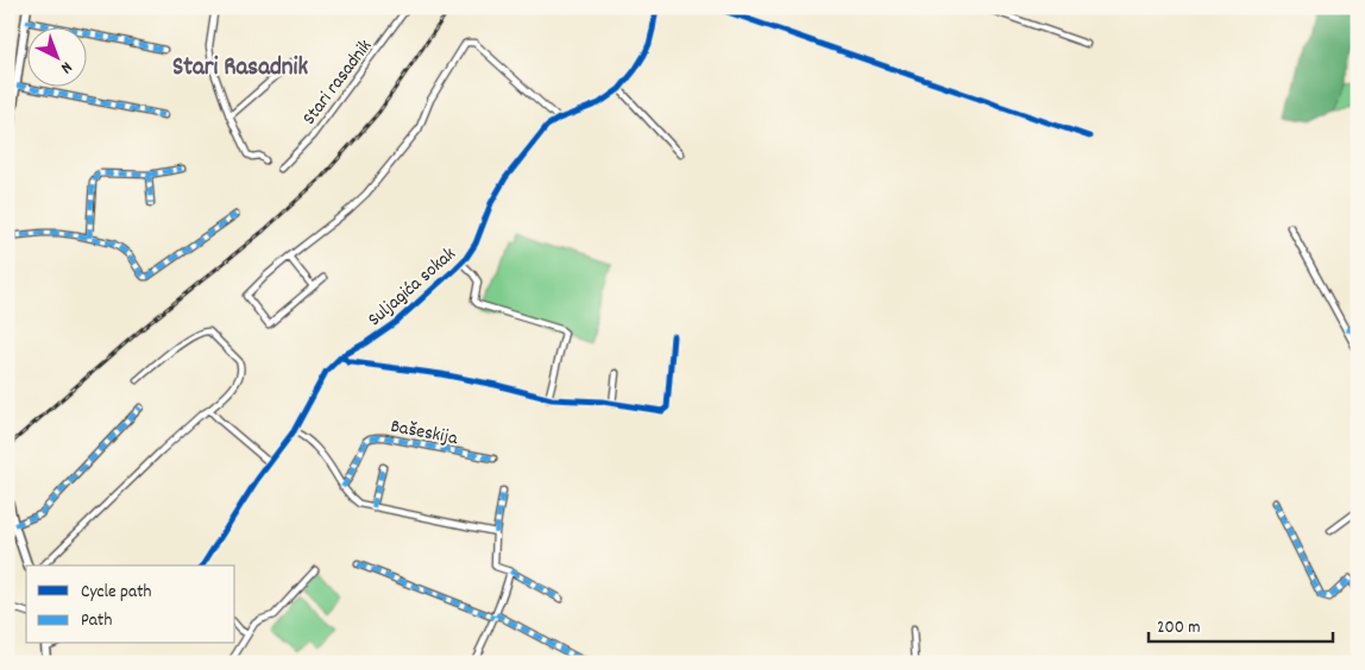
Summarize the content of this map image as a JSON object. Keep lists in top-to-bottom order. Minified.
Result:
{"streets":{"street":["Stari rasadnik","Suljagića sokak","Bašeskija"]},"districts":["Stari Rasadnik"],"legend":["Cycle path","Path"],"scale_bar":"200 m","north":"bottom right"}
